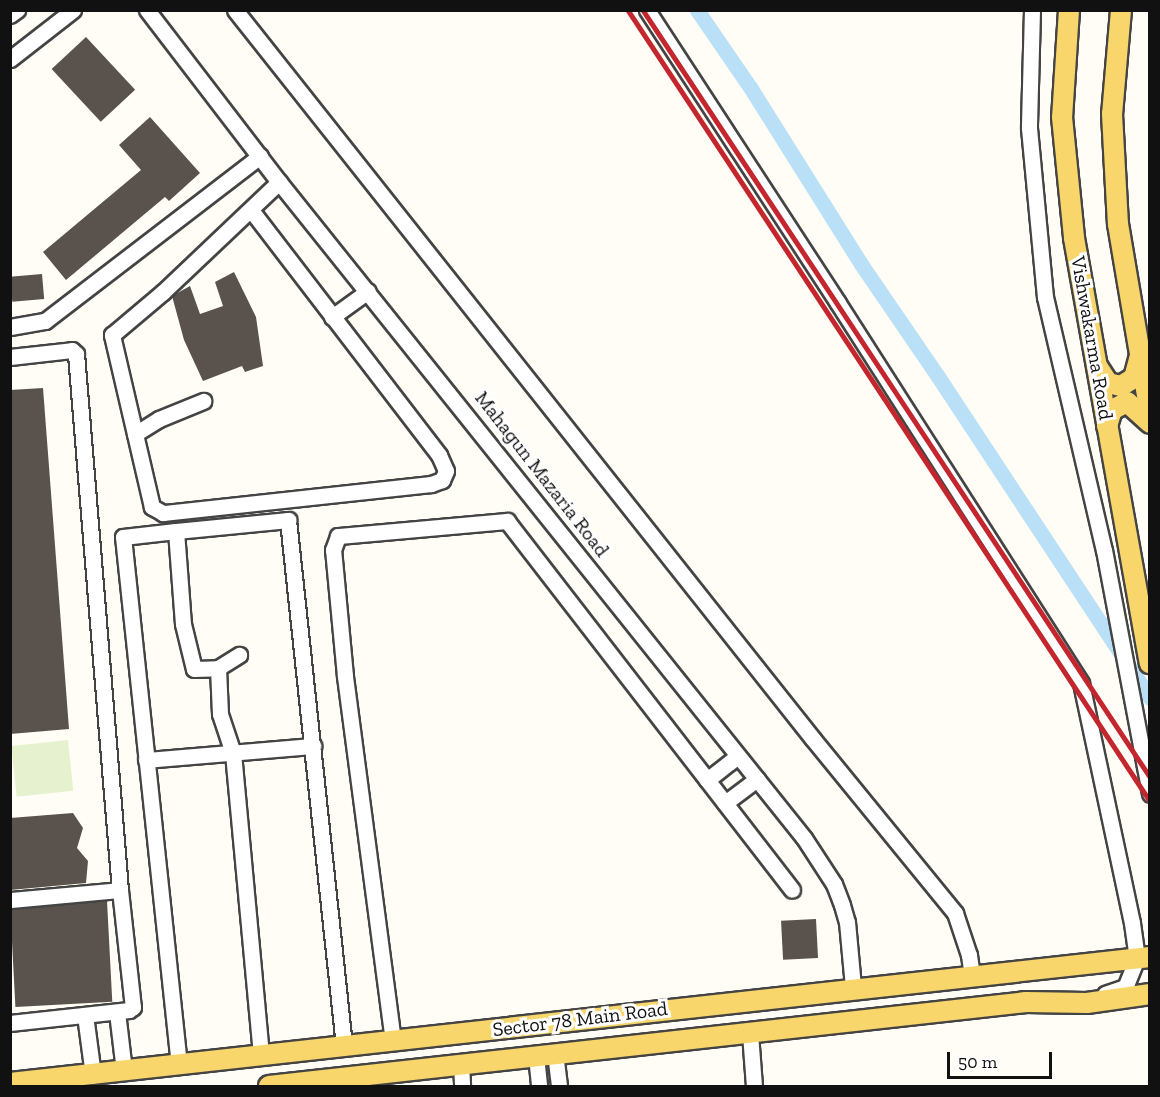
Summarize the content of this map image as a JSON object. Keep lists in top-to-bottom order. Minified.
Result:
{"streets":{"main road":["Vishwakarma Road","Sector 78 Main Road"],"street":["Mahagun Mazaria Road"]},"crossings":[["Mahagun Mazaria Road","Sector 78 Main Road"]],"scale_bar":"50 m"}
